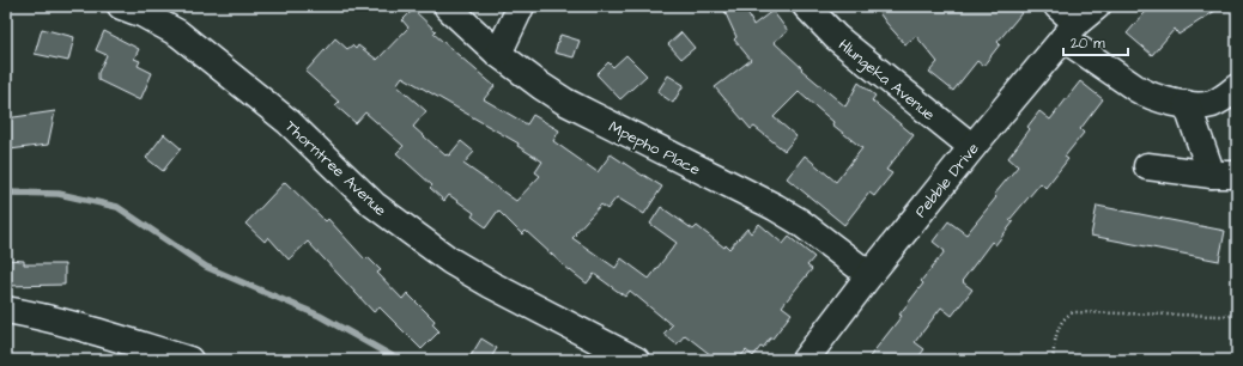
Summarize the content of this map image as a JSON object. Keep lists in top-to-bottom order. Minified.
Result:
{"streets":{"street":["Hlungeka Avenue","Mpepho Place","Thorntree Avenue","Pebble Drive"]},"crossings":[["Hlungeka Avenue","Pebble Drive"],["Mpepho Place","Pebble Drive"]],"scale_bar":"20 m"}
